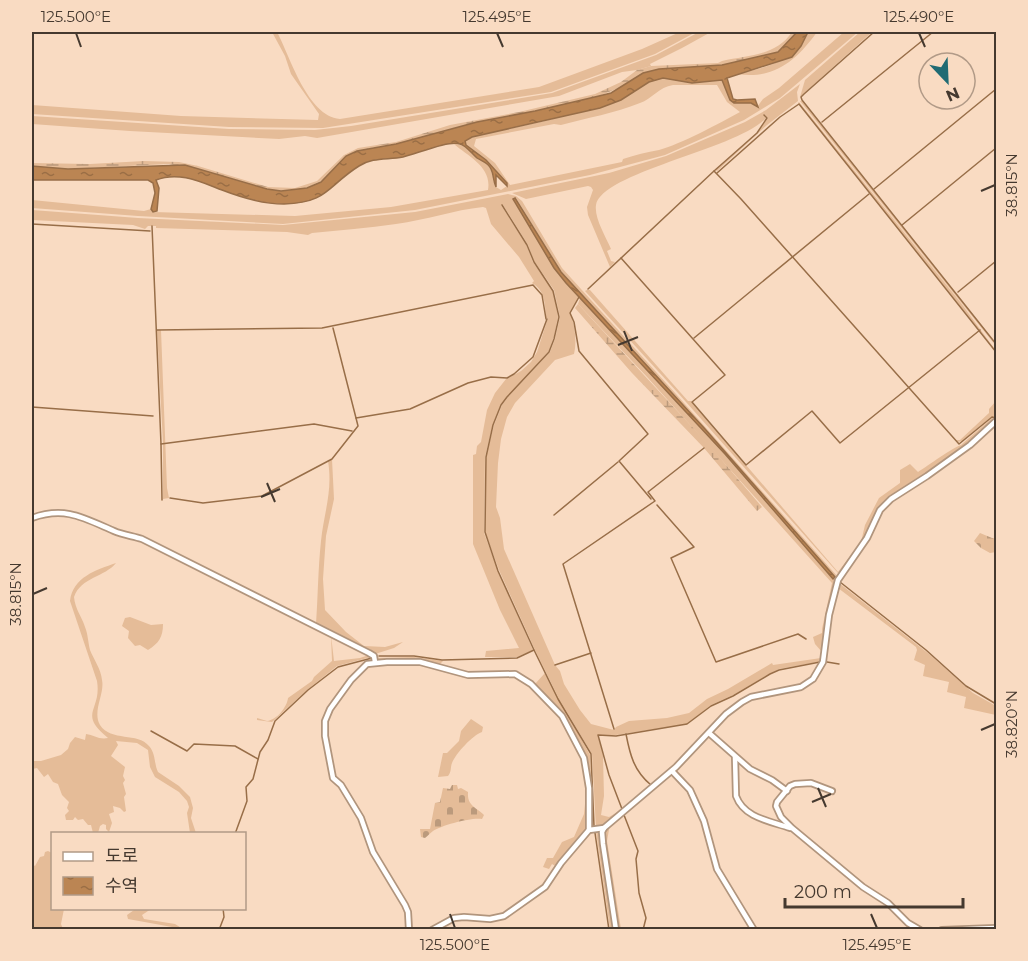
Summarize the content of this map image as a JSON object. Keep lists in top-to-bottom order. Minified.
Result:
{"legend":["도로","수역"],"scale_bar":"200 m","north":"bottom right","coordinates":["125.500°E","125.495°E","125.490°E","38.815°N","38.820°N"]}
